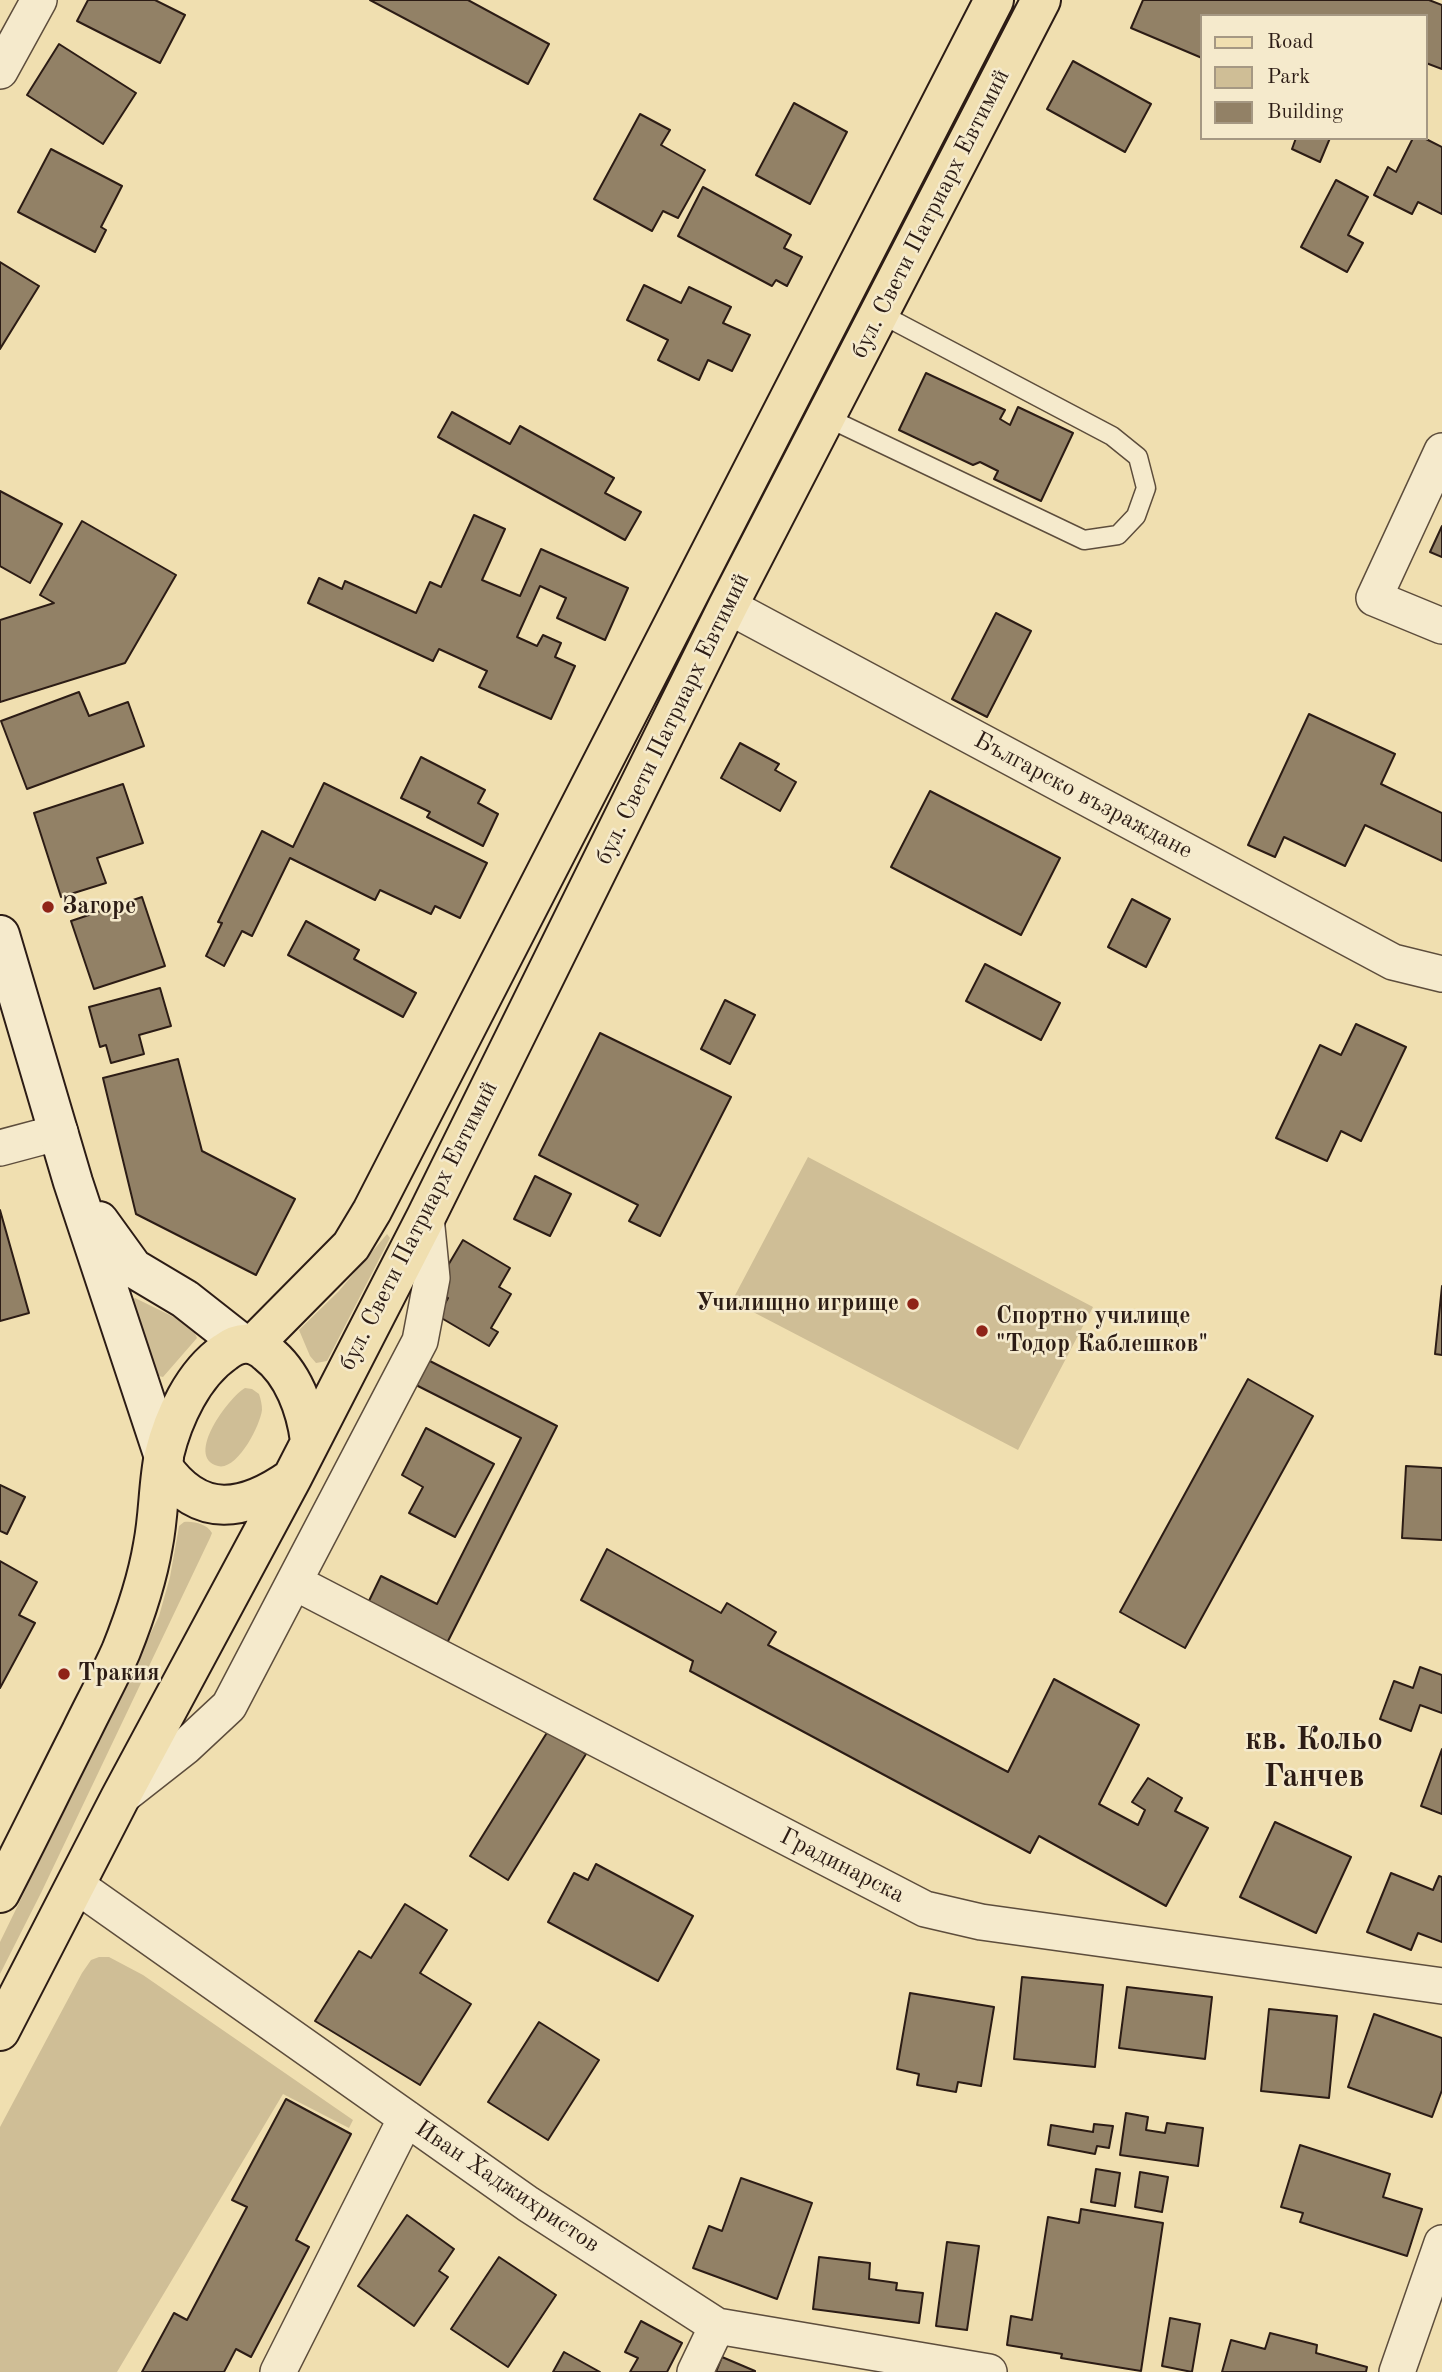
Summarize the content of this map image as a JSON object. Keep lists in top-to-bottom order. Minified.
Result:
{"streets":{"main road":["бул. Свети Патриарх Евтимий"],"street":["Българско възраждане","Градинарска","Иван Хаджихристов"]},"crossings":[["бул. Свети Патриарх Евтимий","Българско възраждане"]],"districts":["кв. Кольо Ганчев"],"places":["Загоре","Училищно игрище","Спортно училище \"Тодор Каблешков\"","Тракия"],"legend":["Road","Park","Building"]}
